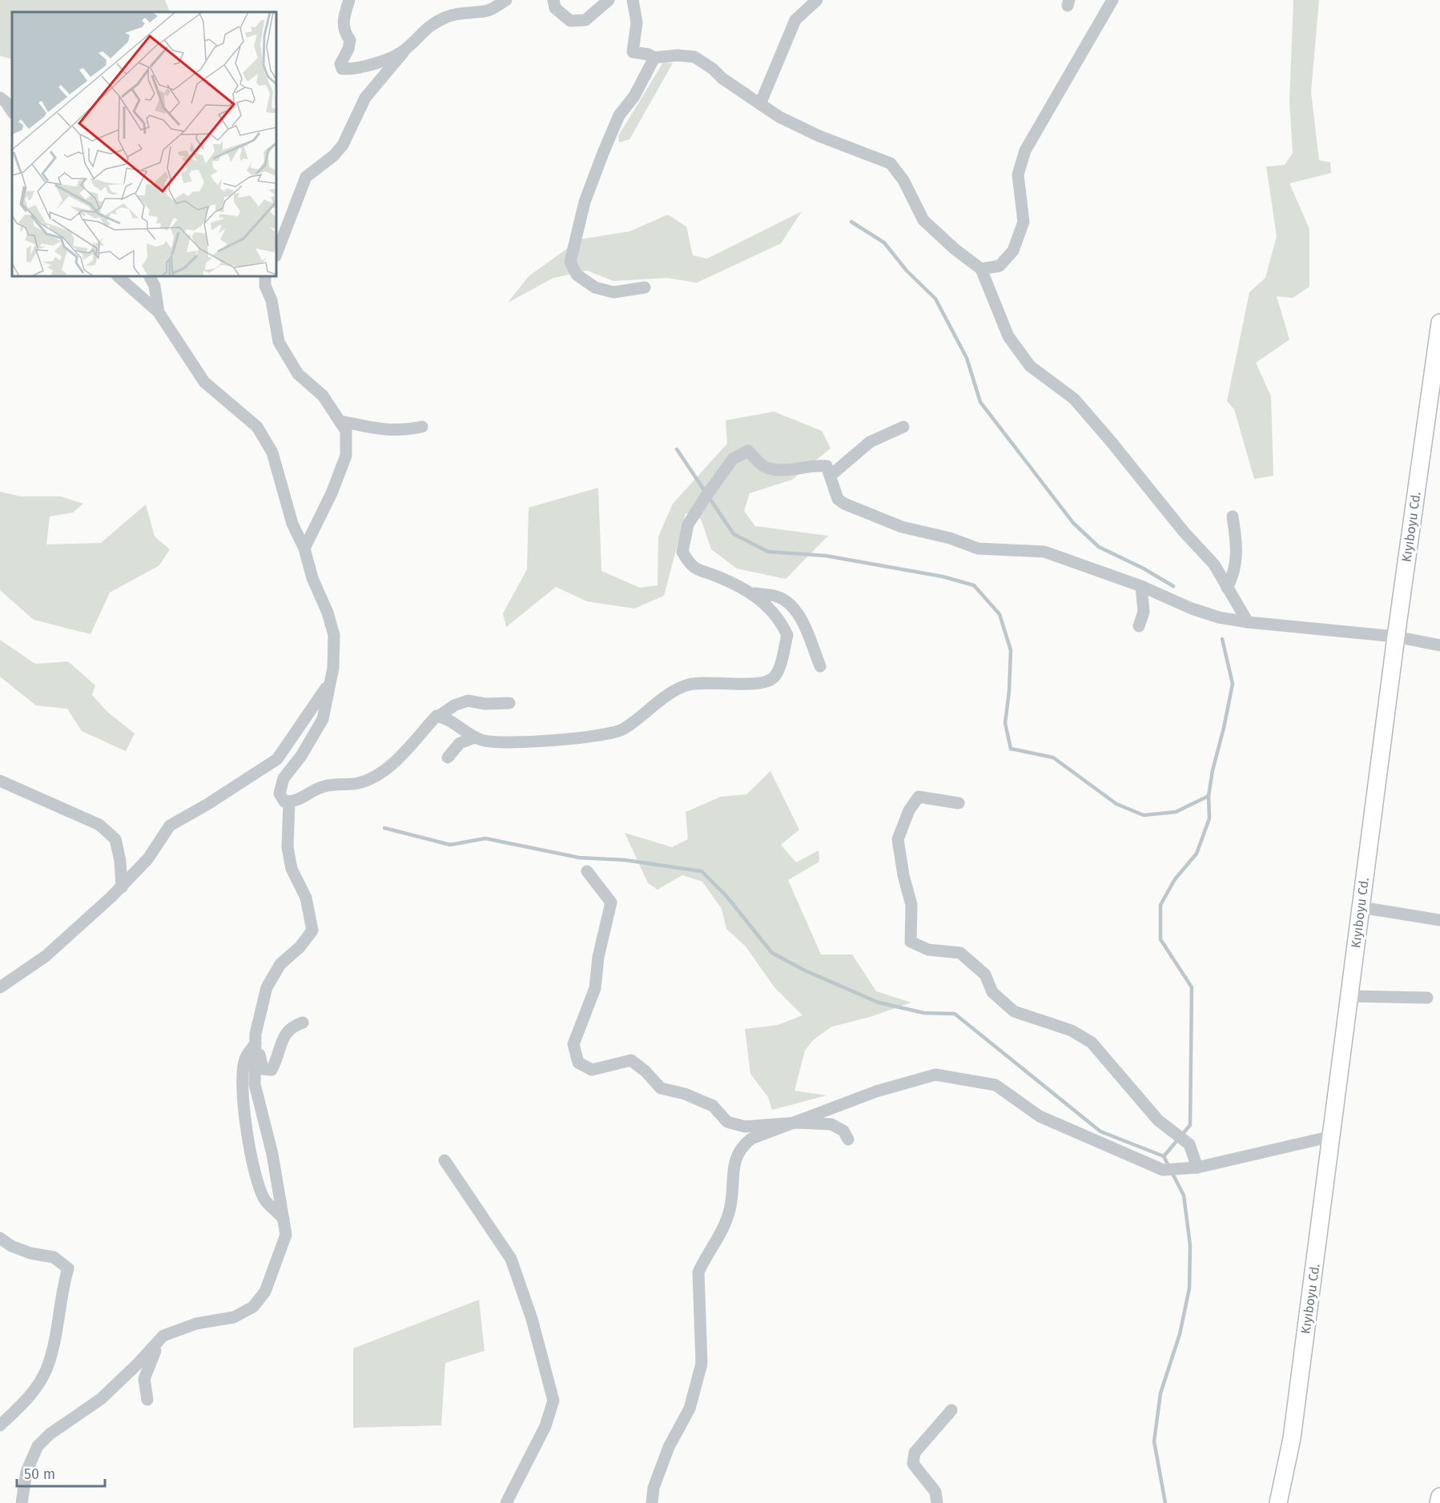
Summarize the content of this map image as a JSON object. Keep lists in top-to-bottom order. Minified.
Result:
{"streets":{"street":["Kıyıboyu Cd."]},"scale_bar":"50 m"}
